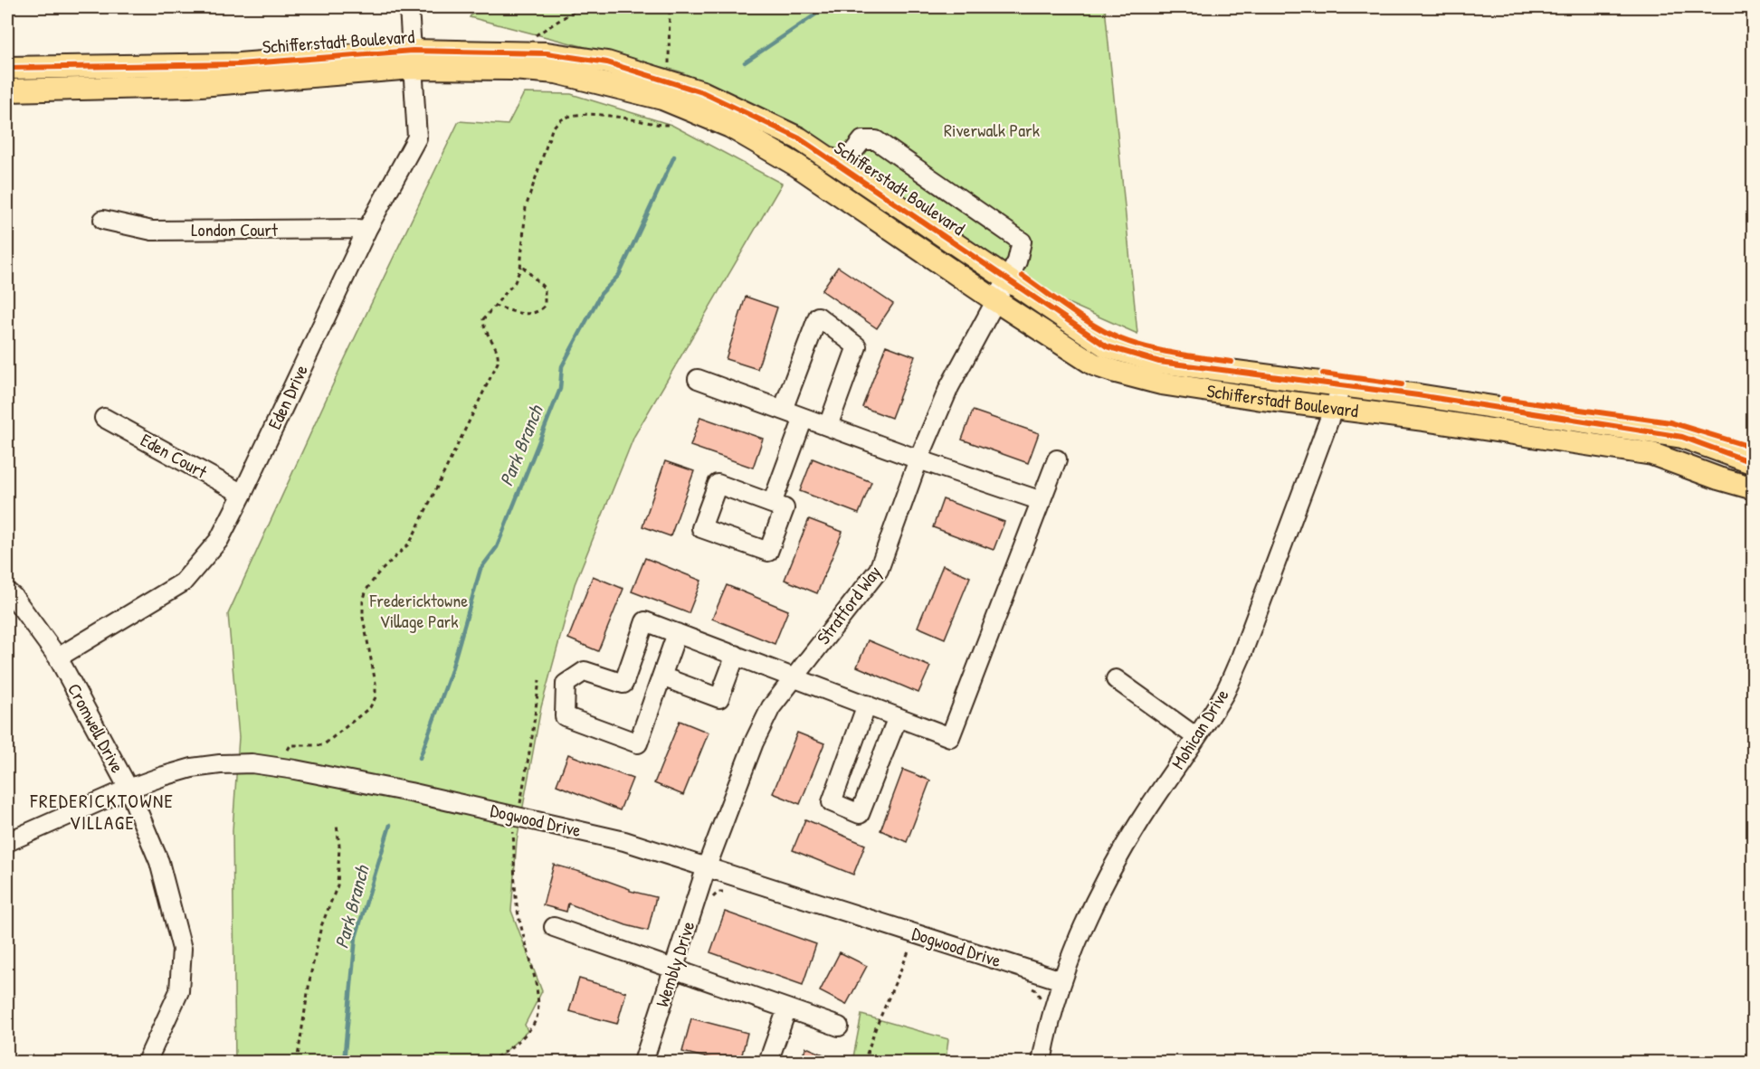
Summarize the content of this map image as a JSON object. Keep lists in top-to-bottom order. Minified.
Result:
{"streets":{"main road":["Schifferstadt Boulevard"],"street":["London Court","Eden Drive","Eden Court","Stratford Way","Cromwell Drive","Mohican Drive","Dogwood Drive","Wembly Drive"]},"crossings":[["Schifferstadt Boulevard","Eden Drive"],["Schifferstadt Boulevard","Stratford Way"],["Schifferstadt Boulevard","Mohican Drive"],["London Court","Eden Drive"],["Eden Drive","Eden Court"],["Eden Drive","Cromwell Drive"],["Stratford Way","Dogwood Drive"],["Stratford Way","Wembly Drive"],["Cromwell Drive","Dogwood Drive"],["Mohican Drive","Dogwood Drive"],["Dogwood Drive","Wembly Drive"]],"districts":["FREDERICKTOWNE VILLAGE"],"water":["Park Branch"],"parks":["Riverwalk Park","Fredericktowne Village Park"]}
